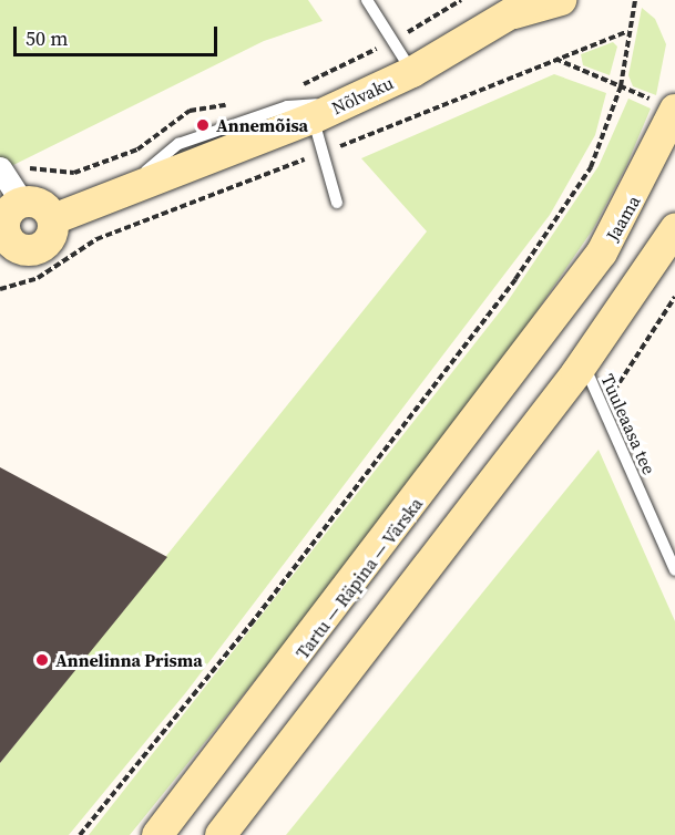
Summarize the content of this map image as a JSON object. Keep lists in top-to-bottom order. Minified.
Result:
{"streets":{"main road":["Nõlvaku","Jaama","Tartu — Räpina — Värska"],"lane":["Tuuleaasa tee"]},"crossings":[["Jaama","Tartu — Räpina — Värska"]],"places":["Annemõisa","Annelinna Prisma"],"scale_bar":"50 m"}
